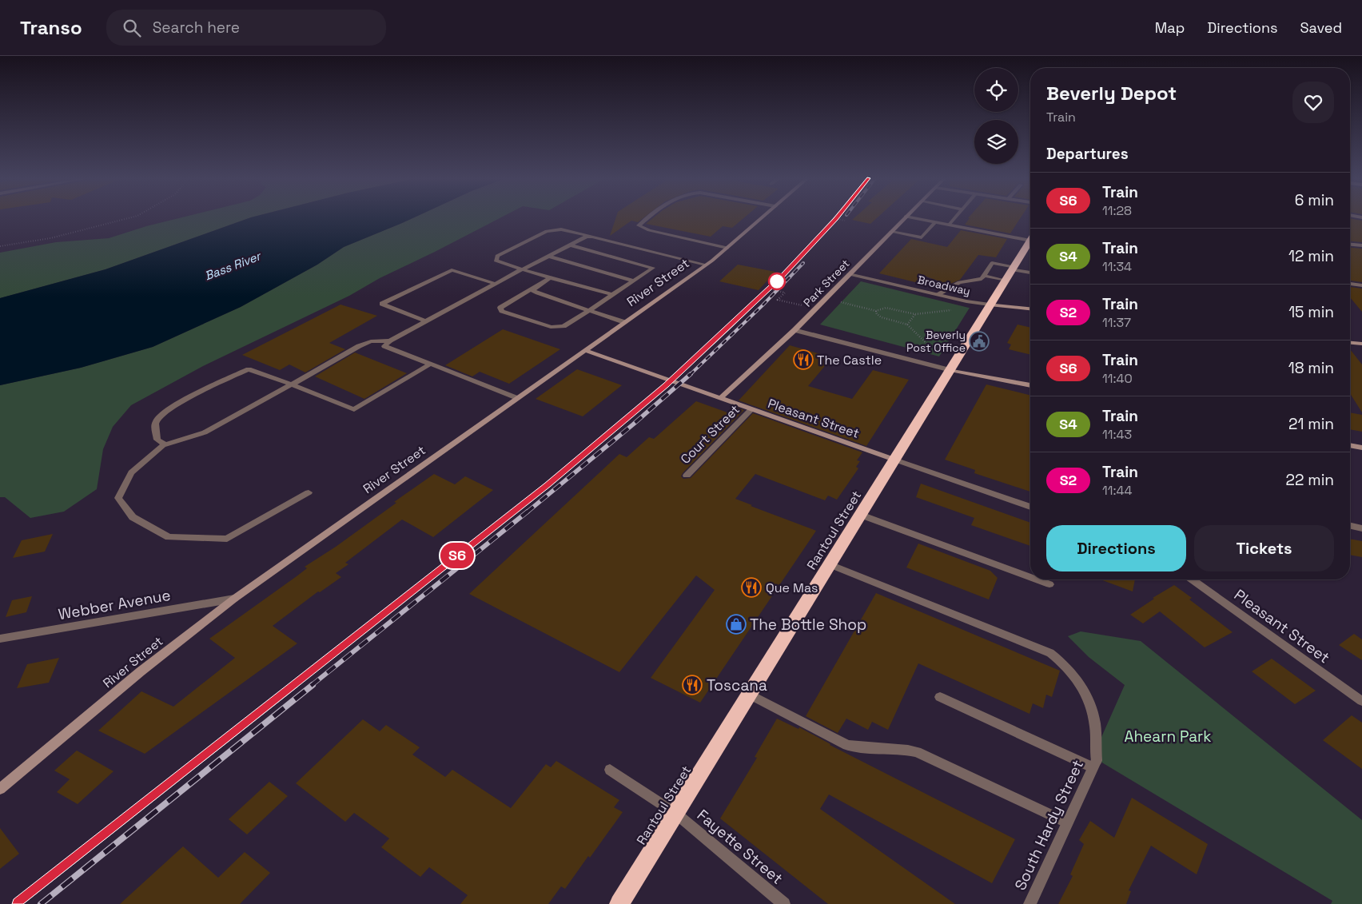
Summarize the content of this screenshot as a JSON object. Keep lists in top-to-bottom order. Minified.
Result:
{"streets":{"highway":["Rantoul Street"],"street":["River Street","Park Street","Broadway","Pleasant Street","Court Street","Webber Avenue","South Hardy Street","Fayette Street"]},"crossings":[["River Street","Pleasant Street"],["River Street","Webber Avenue"],["Park Street","Broadway"],["Park Street","Pleasant Street"],["Broadway","Rantoul Street"],["Pleasant Street","Court Street"],["Pleasant Street","Rantoul Street"],["Rantoul Street","Fayette Street"]],"water":["Bass River"],"parks":["Ahearn Park"],"places":{"public building":["Beverly Post Office"],"restaurant":["The Castle","Que Mas","Toscana"],"shop":["The Bottle Shop"]},"page":{"header":"Transo","search":"Search here","nav":["Map","Directions","Saved"],"on_map":"S6","heading":[["Beverly Depot","Train"],"Departures"],"list":[{"mark":"S6","name":"Train","note":"11:28","value":"6 min"},{"mark":"S4","name":"Train","note":"11:34","value":"12 min"},{"mark":"S2","name":"Train","note":"11:37","value":"15 min"},{"mark":"S6","name":"Train","note":"11:40","value":"18 min"},{"mark":"S4","name":"Train","note":"11:43","value":"21 min"},{"mark":"S2","name":"Train","note":"11:44","value":"22 min"}],"buttons":["Directions","Tickets"]}}
